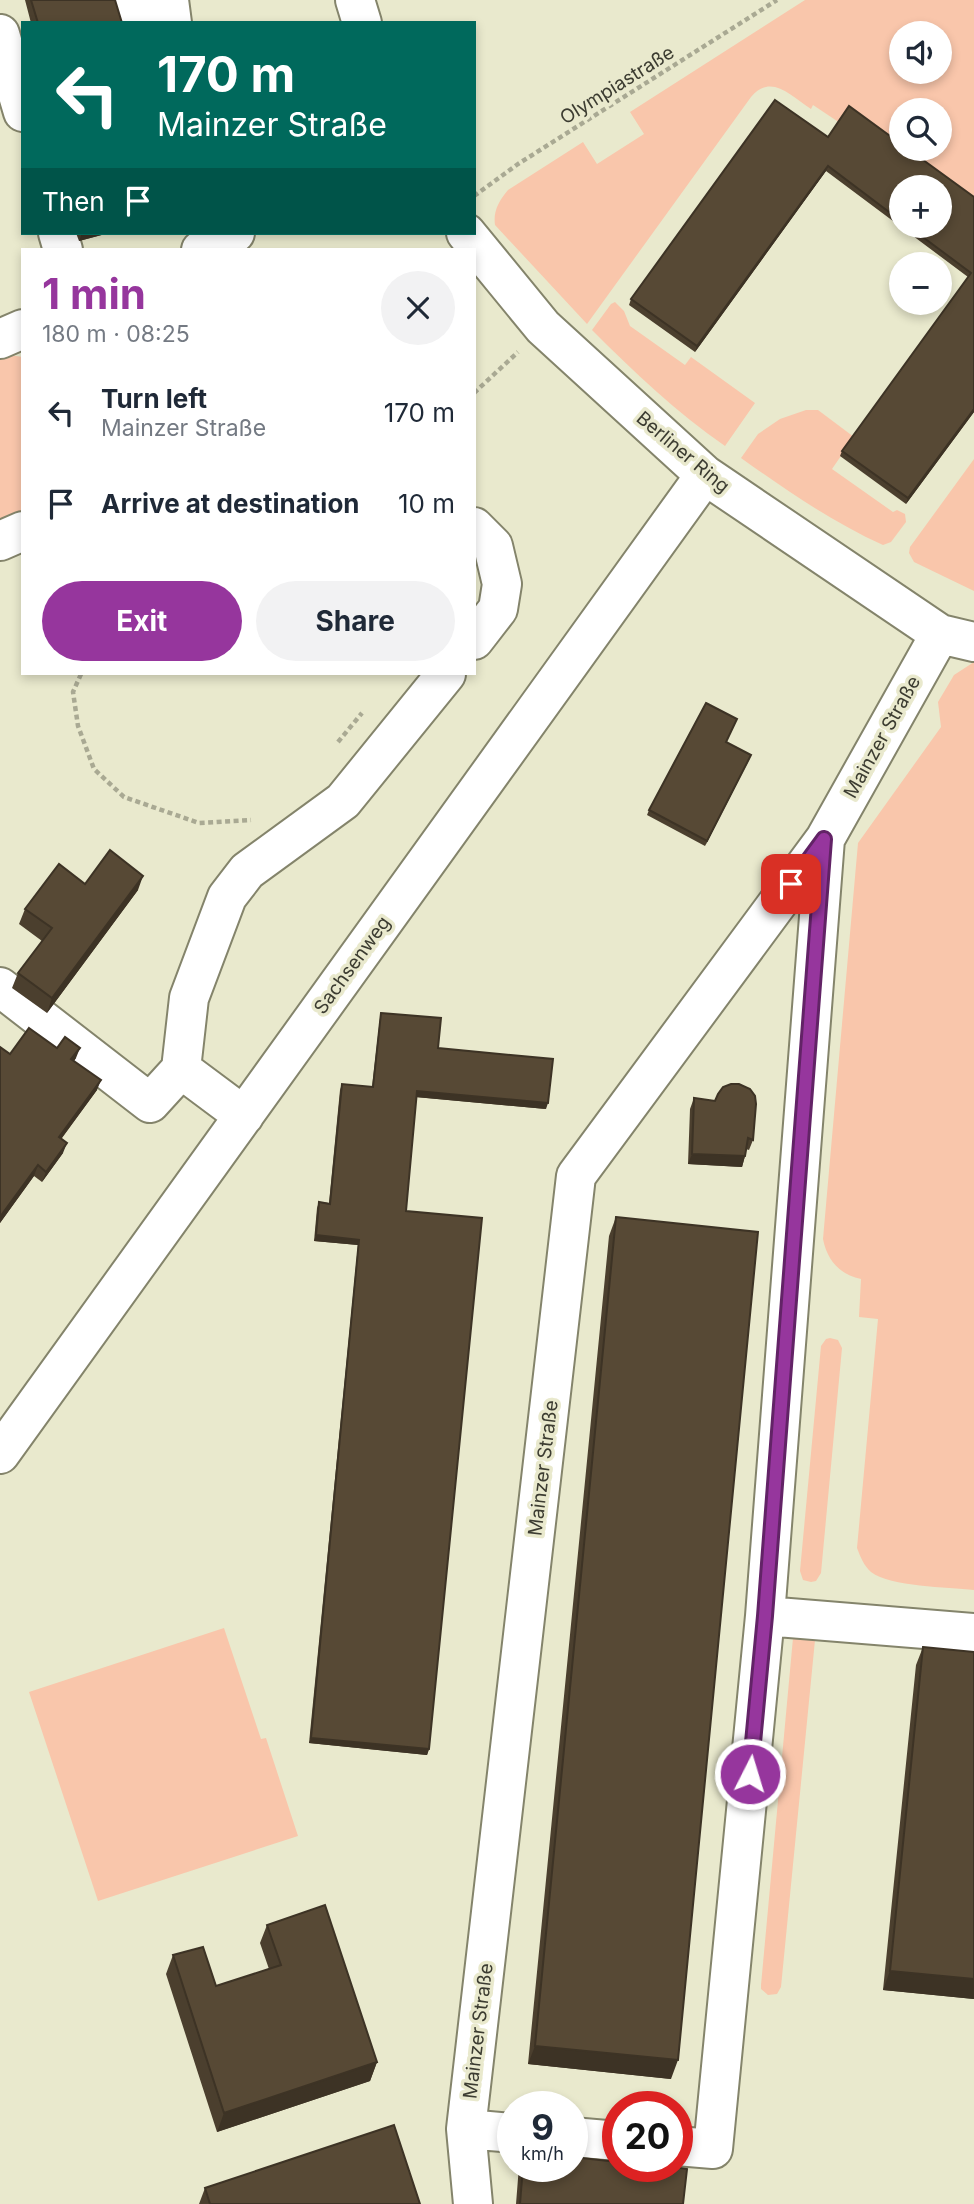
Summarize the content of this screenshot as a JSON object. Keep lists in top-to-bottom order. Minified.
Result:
{"streets":{"lane":["Berliner Ring","Mainzer Straße","Sachsenweg"],"path":["Olympiastraße"]},"crossings":[["Berliner Ring","Mainzer Straße"],["Berliner Ring","Sachsenweg"]],"page":{"map_buttons":["+","−"],"turn":["170 m","Mainzer Straße"],"then":"Then","heading":["1 min","180 m · 08:25"],"list":[{"name":"Turn left","note":"Mainzer Straße","value":"170 m"},{"name":"Arrive at destination","value":"10 m"}],"buttons":["Exit","Share"],"speed":"9 km/h","limit":"20"}}
